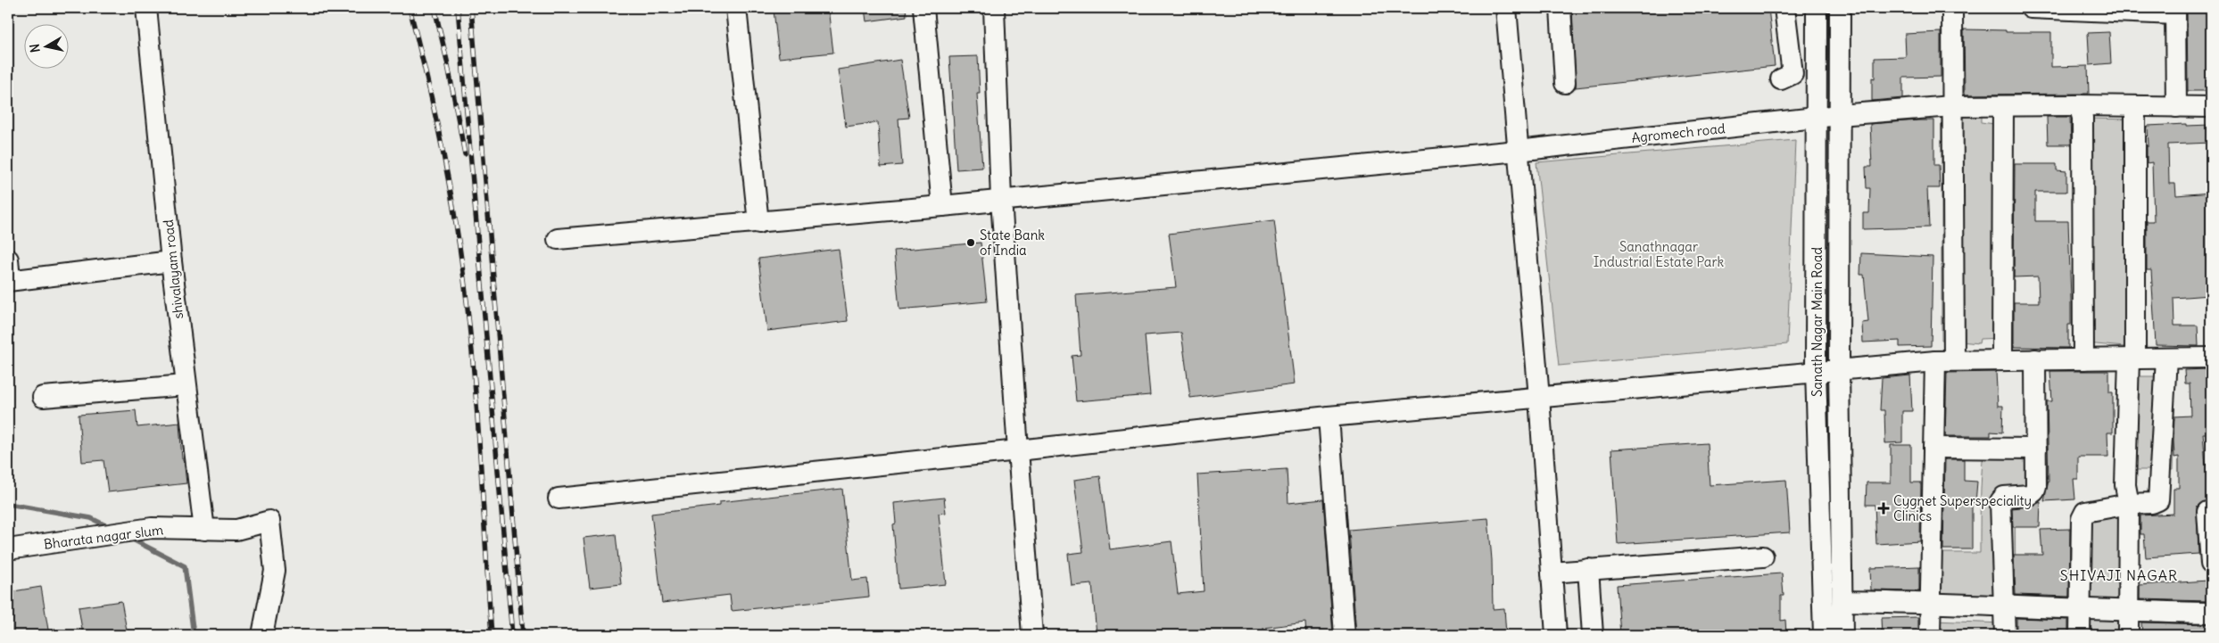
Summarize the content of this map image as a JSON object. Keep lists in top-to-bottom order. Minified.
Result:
{"streets":{"street":["Agromech road","shivalayam road","Sanath Nagar Main Road","Bharata nagar slum"]},"crossings":[["Agromech road","Sanath Nagar Main Road"],["shivalayam road","Bharata nagar slum"]],"districts":["SHIVAJI NAGAR"],"parks":["Sanathnagar Industrial Estate Park"],"places":{"other":["State Bank of India"],"health":["Cygnet Superspeciality Clinics"]},"north":"left"}
